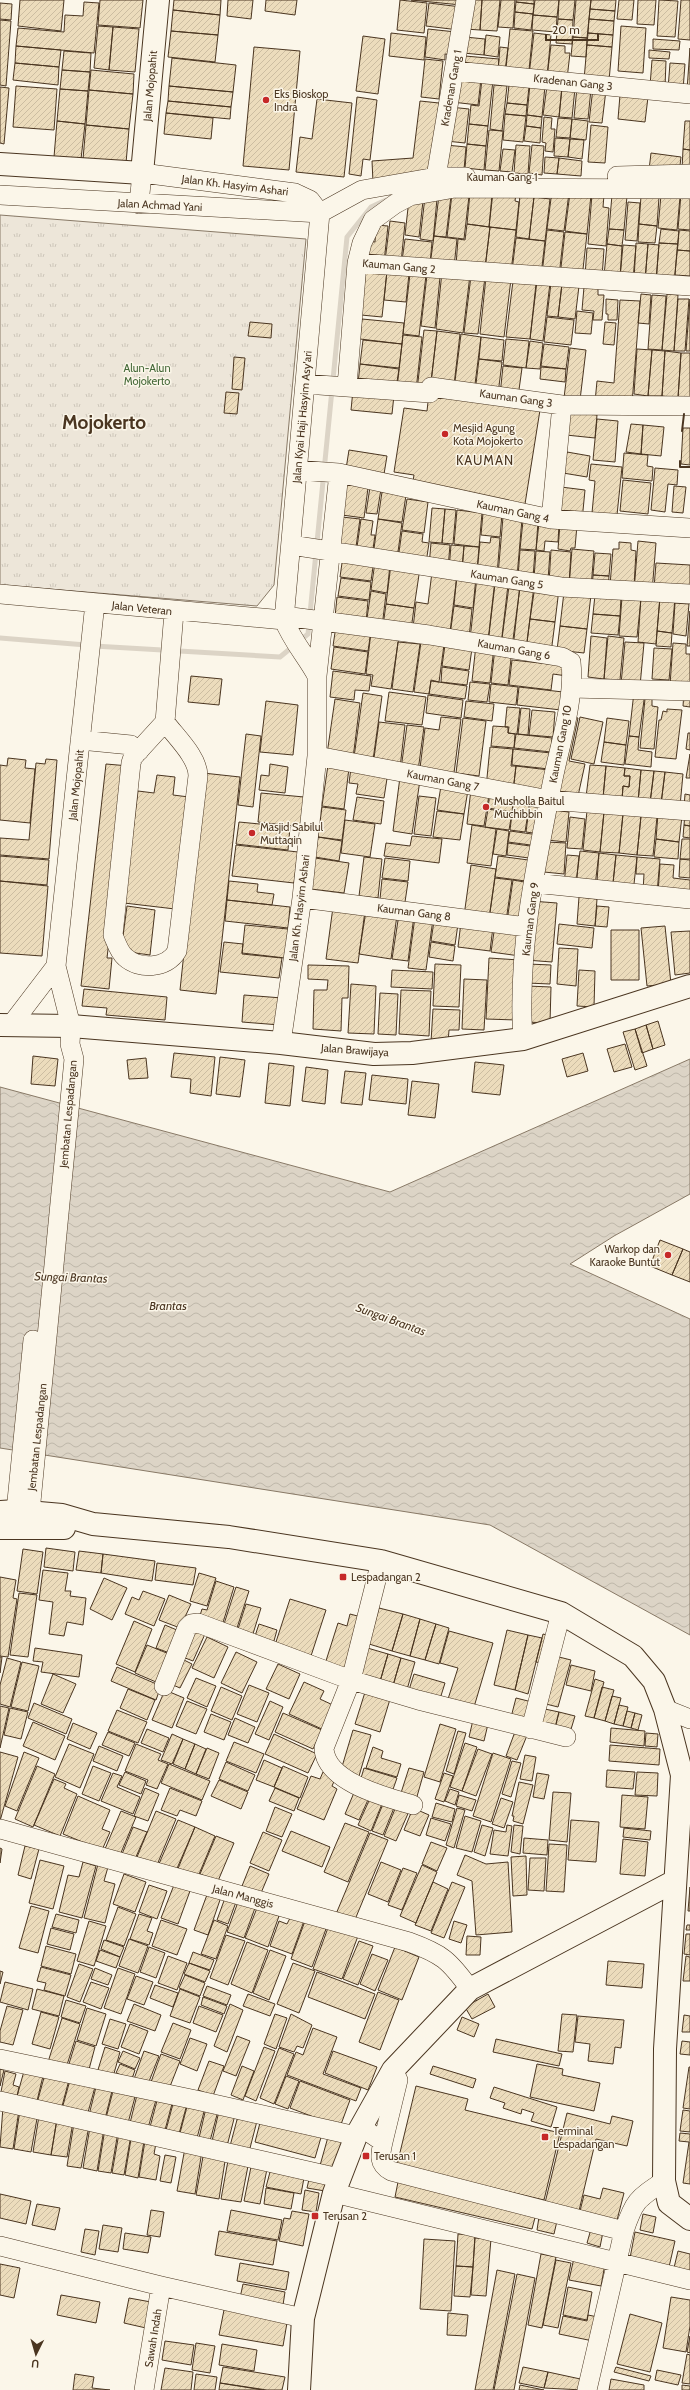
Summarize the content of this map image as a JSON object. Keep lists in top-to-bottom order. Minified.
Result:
{"streets":{"main road":["Jalan Mojopahit","Jalan Brawijaya"],"street":["Kradenan Gang 3","Kradenan Gang 1","Kauman Gang 1","Jalan Kh. Hasyim Ashari","Jalan Achmad Yani","Kauman Gang 2","Kauman Gang 3","Jalan Kyai Haji Hasyim Asy'ari","Kauman Gang 4","Kauman Gang 5","Jalan Veteran","Kauman Gang 6","Kauman Gang 10","Kauman Gang 7","Kauman Gang 8","Kauman Gang 9","Jembatan Lespadangan","Jalan Manggis","Sawah Indah"]},"crossings":[["Kradenan Gang 3","Kradenan Gang 1"],["Jalan Mojopahit","Jalan Kh. Hasyim Ashari"],["Jalan Mojopahit","Jalan Veteran"],["Jalan Mojopahit","Jalan Brawijaya"],["Jalan Mojopahit","Jembatan Lespadangan"],["Kradenan Gang 1","Kauman Gang 1"],["Kauman Gang 1","Jalan Kh. Hasyim Ashari"],["Kauman Gang 1","Jalan Achmad Yani"],["Kauman Gang 1","Kauman Gang 2"],["Kauman Gang 1","Jalan Kyai Haji Hasyim Asy'ari"],["Jalan Kh. Hasyim Ashari","Jalan Achmad Yani"],["Jalan Kh. Hasyim Ashari","Jalan Kyai Haji Hasyim Asy'ari"],["Jalan Kh. Hasyim Ashari","Jalan Veteran"],["Jalan Kh. Hasyim Ashari","Kauman Gang 6"],["Jalan Kh. Hasyim Ashari","Kauman Gang 7"],["Jalan Kh. Hasyim Ashari","Kauman Gang 8"],["Jalan Kh. Hasyim Ashari","Jalan Brawijaya"],["Jalan Achmad Yani","Jalan Kyai Haji Hasyim Asy'ari"],["Jalan Kyai Haji Hasyim Asy'ari","Kauman Gang 4"],["Jalan Kyai Haji Hasyim Asy'ari","Kauman Gang 5"],["Jalan Kyai Haji Hasyim Asy'ari","Jalan Veteran"],["Jalan Kyai Haji Hasyim Asy'ari","Kauman Gang 6"],["Jalan Veteran","Kauman Gang 6"],["Kauman Gang 6","Kauman Gang 10"],["Kauman Gang 10","Kauman Gang 7"],["Kauman Gang 10","Kauman Gang 9"],["Kauman Gang 7","Kauman Gang 9"],["Kauman Gang 8","Kauman Gang 9"],["Kauman Gang 9","Jalan Brawijaya"],["Jalan Brawijaya","Jembatan Lespadangan"]],"districts":["Mojokerto","KAUMAN"],"water":["Sungai Brantas","Brantas"],"parks":["Alun-Alun Mojokerto"],"places":{"other":["Eks Bioskop Indra","Mesjid Agung Kota Mojokerto","Musholla Baitul Muchibbin","Masjid Sabilul Muttaqin","Warkop dan Karaoke Buntut"],"transit":["Lespadangan 2","Terminal Lespadangan","Terusan 1","Terusan 2"]},"scale_bar":"20 m","north":"bottom"}
